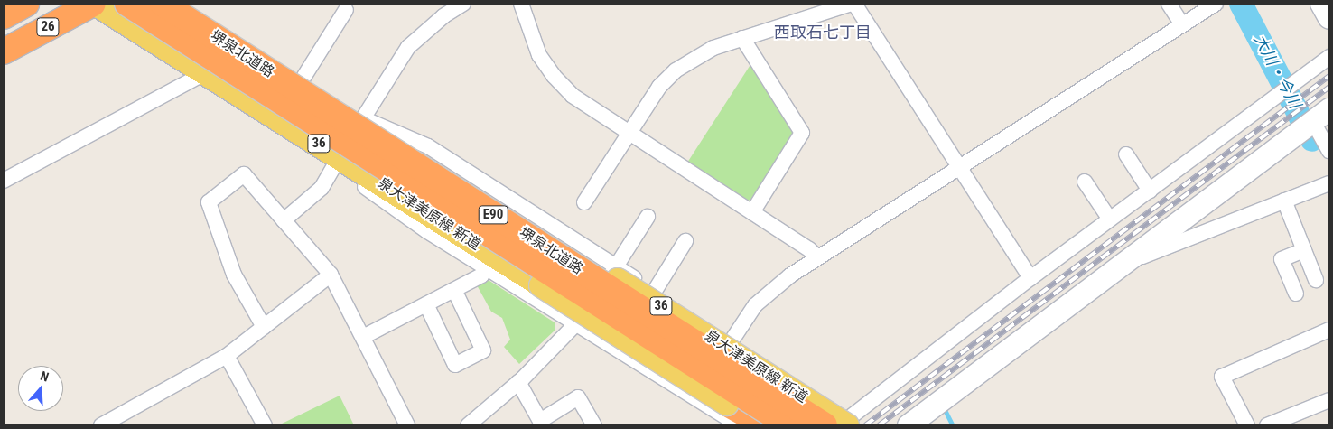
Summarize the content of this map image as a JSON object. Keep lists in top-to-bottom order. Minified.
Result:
{"streets":{"highway":["26","堺泉北道路","E90"],"main road":["36","泉大津美原線 新道"]},"crossings":[["26","泉大津美原線 新道"]],"districts":["西取石七丁目"],"water":["大川・今川"],"north":"top"}
